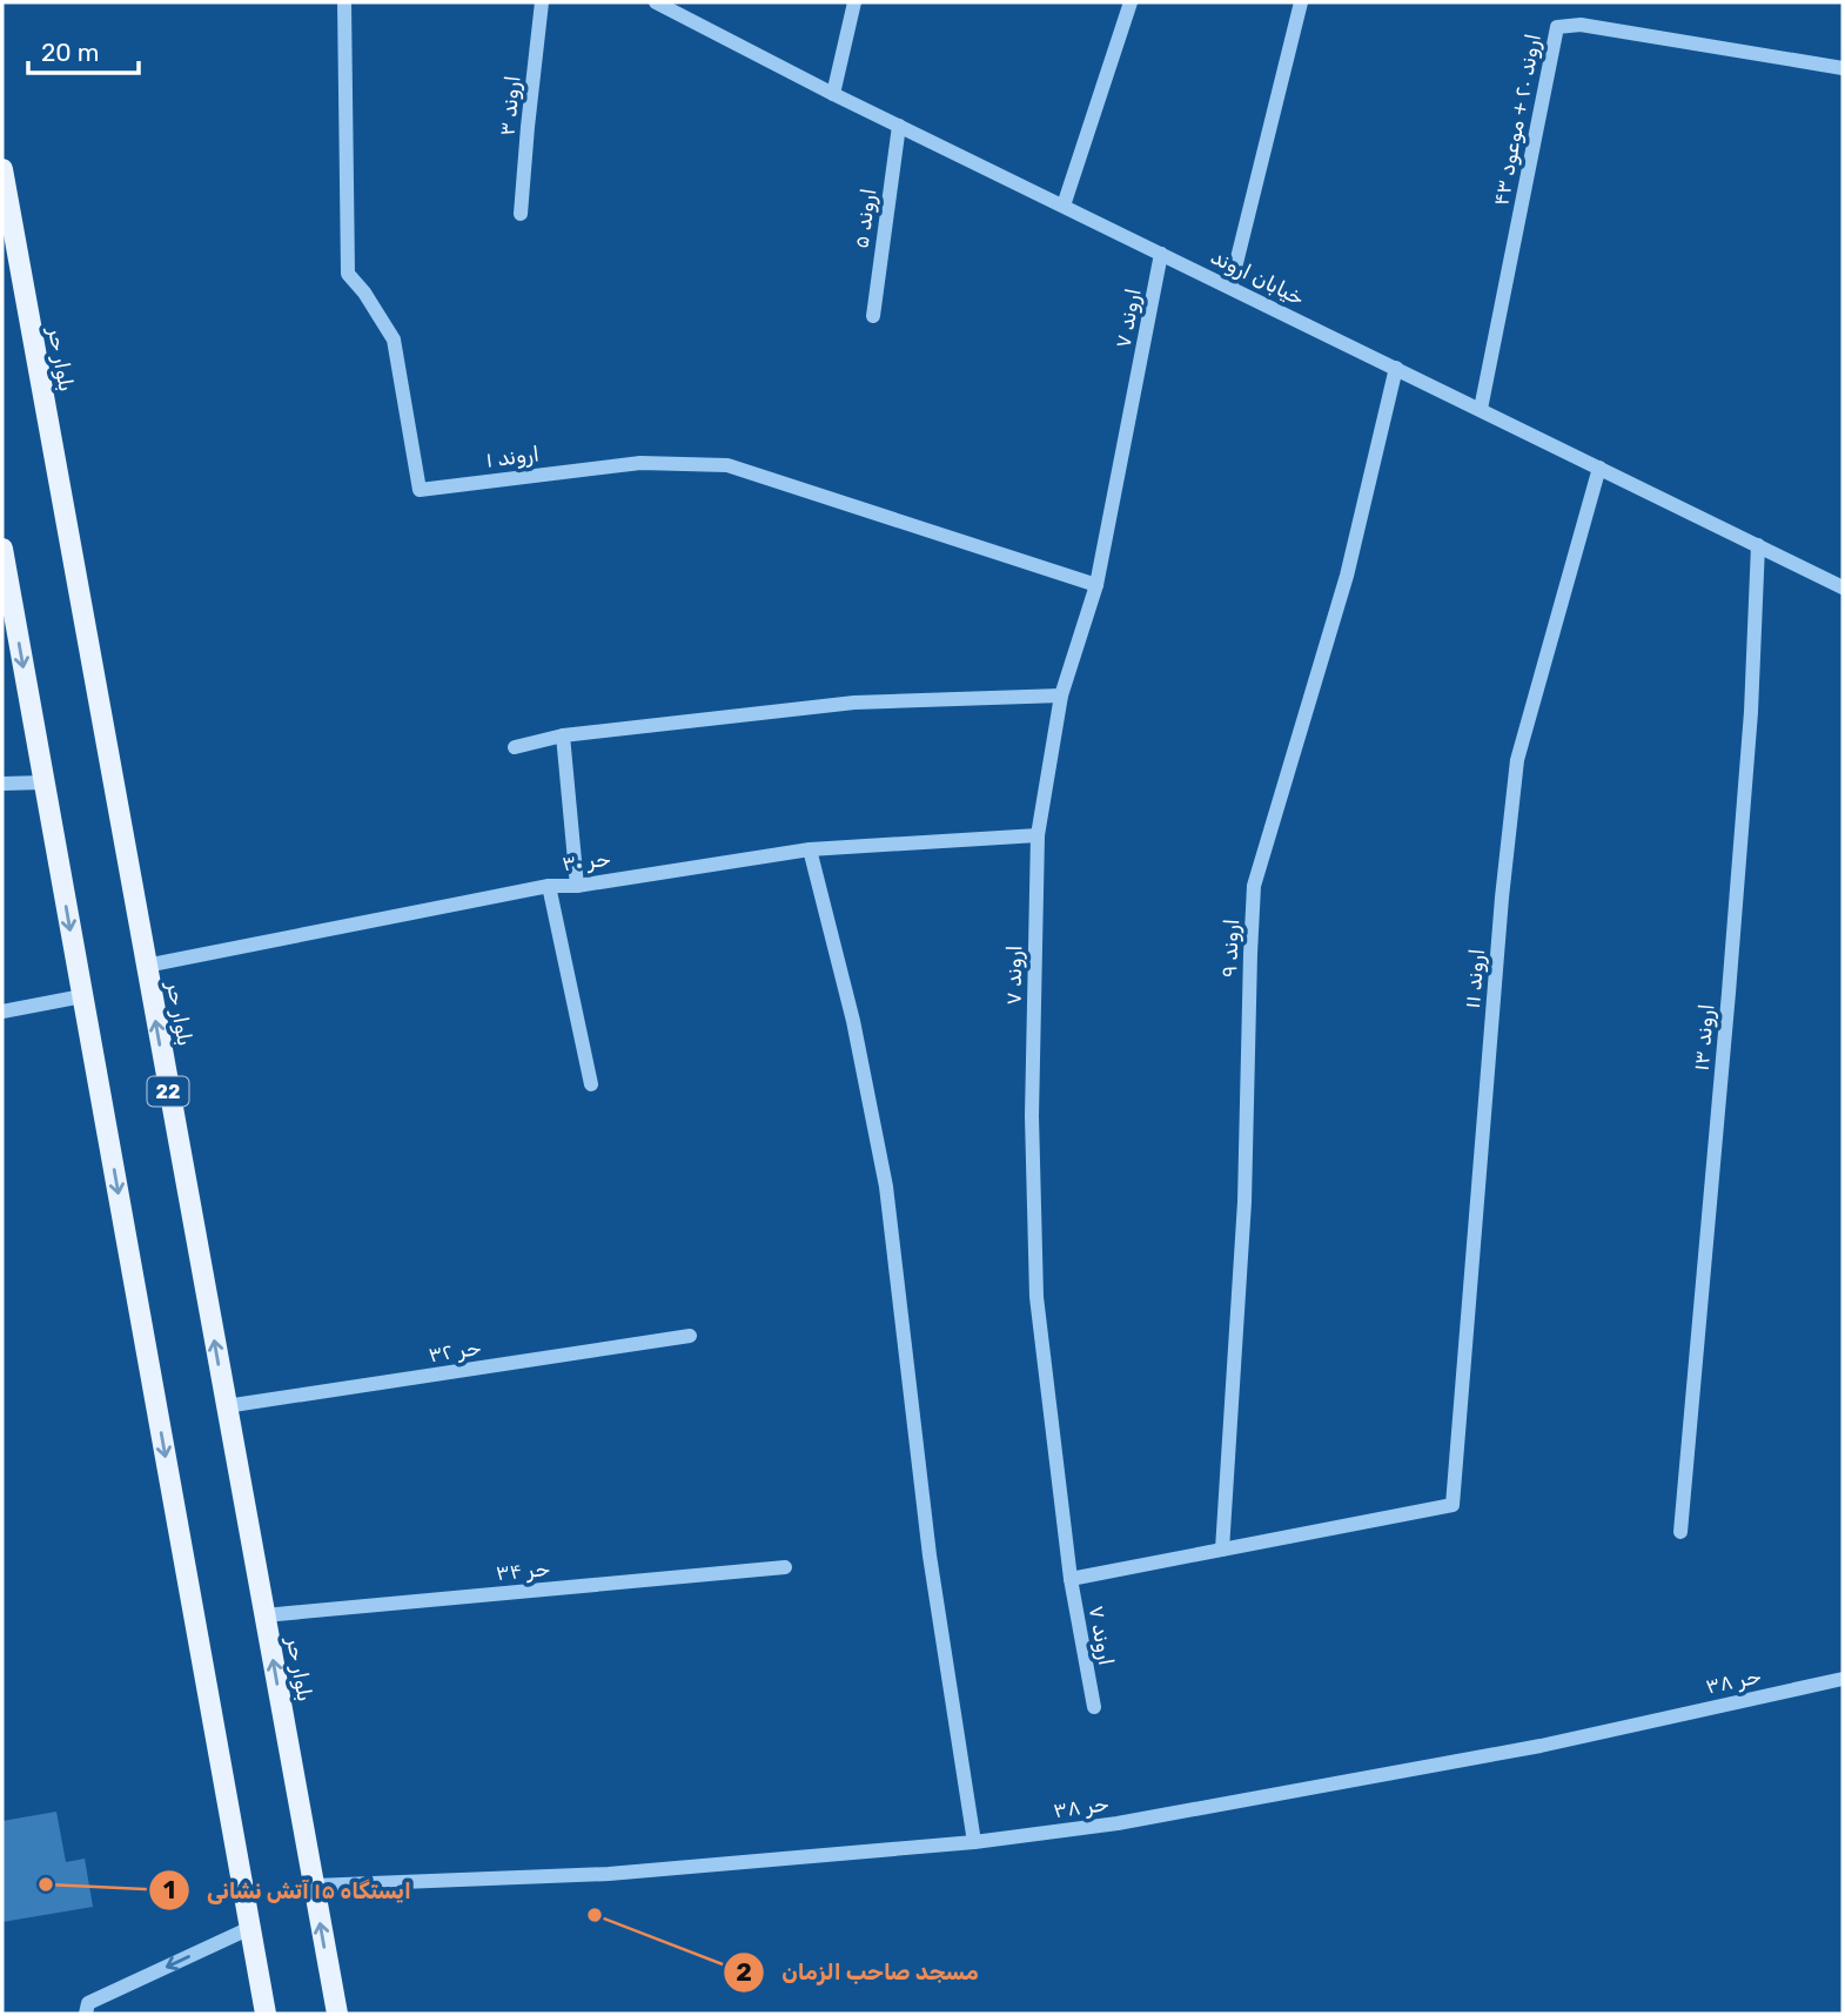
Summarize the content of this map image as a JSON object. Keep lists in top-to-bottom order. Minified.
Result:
{"streets":{"main road":["بلوار حر","22"],"street":["اروند ۳","اروند ۲۰ + موعود ۴۳","اروند ۵","خیابان اروند","اروند ۷","اروند ۱","حر ۳۰","اروند ۹","اروند ۱۱","اروند ۱۳","حر ۳۲","حر ۳۴","حر ۳۸"]},"crossings":[["اروند ۲۰ + موعود ۴۳","خیابان اروند"],["اروند ۵","خیابان اروند"],["خیابان اروند","اروند ۷"],["خیابان اروند","اروند ۹"],["خیابان اروند","اروند ۱۱"],["خیابان اروند","اروند ۱۳"],["اروند ۷","اروند ۱"],["اروند ۷","حر ۳۰"],["بلوار حر","حر ۳۰"],["بلوار حر","حر ۳۲"],["بلوار حر","حر ۳۴"],["بلوار حر","حر ۳۸"],["اروند ۹","اروند ۱۱"]],"places":["ایستگاه ۱۵ آتش نشانی","مسجد صاحب الزمان"],"scale_bar":"20 m"}
